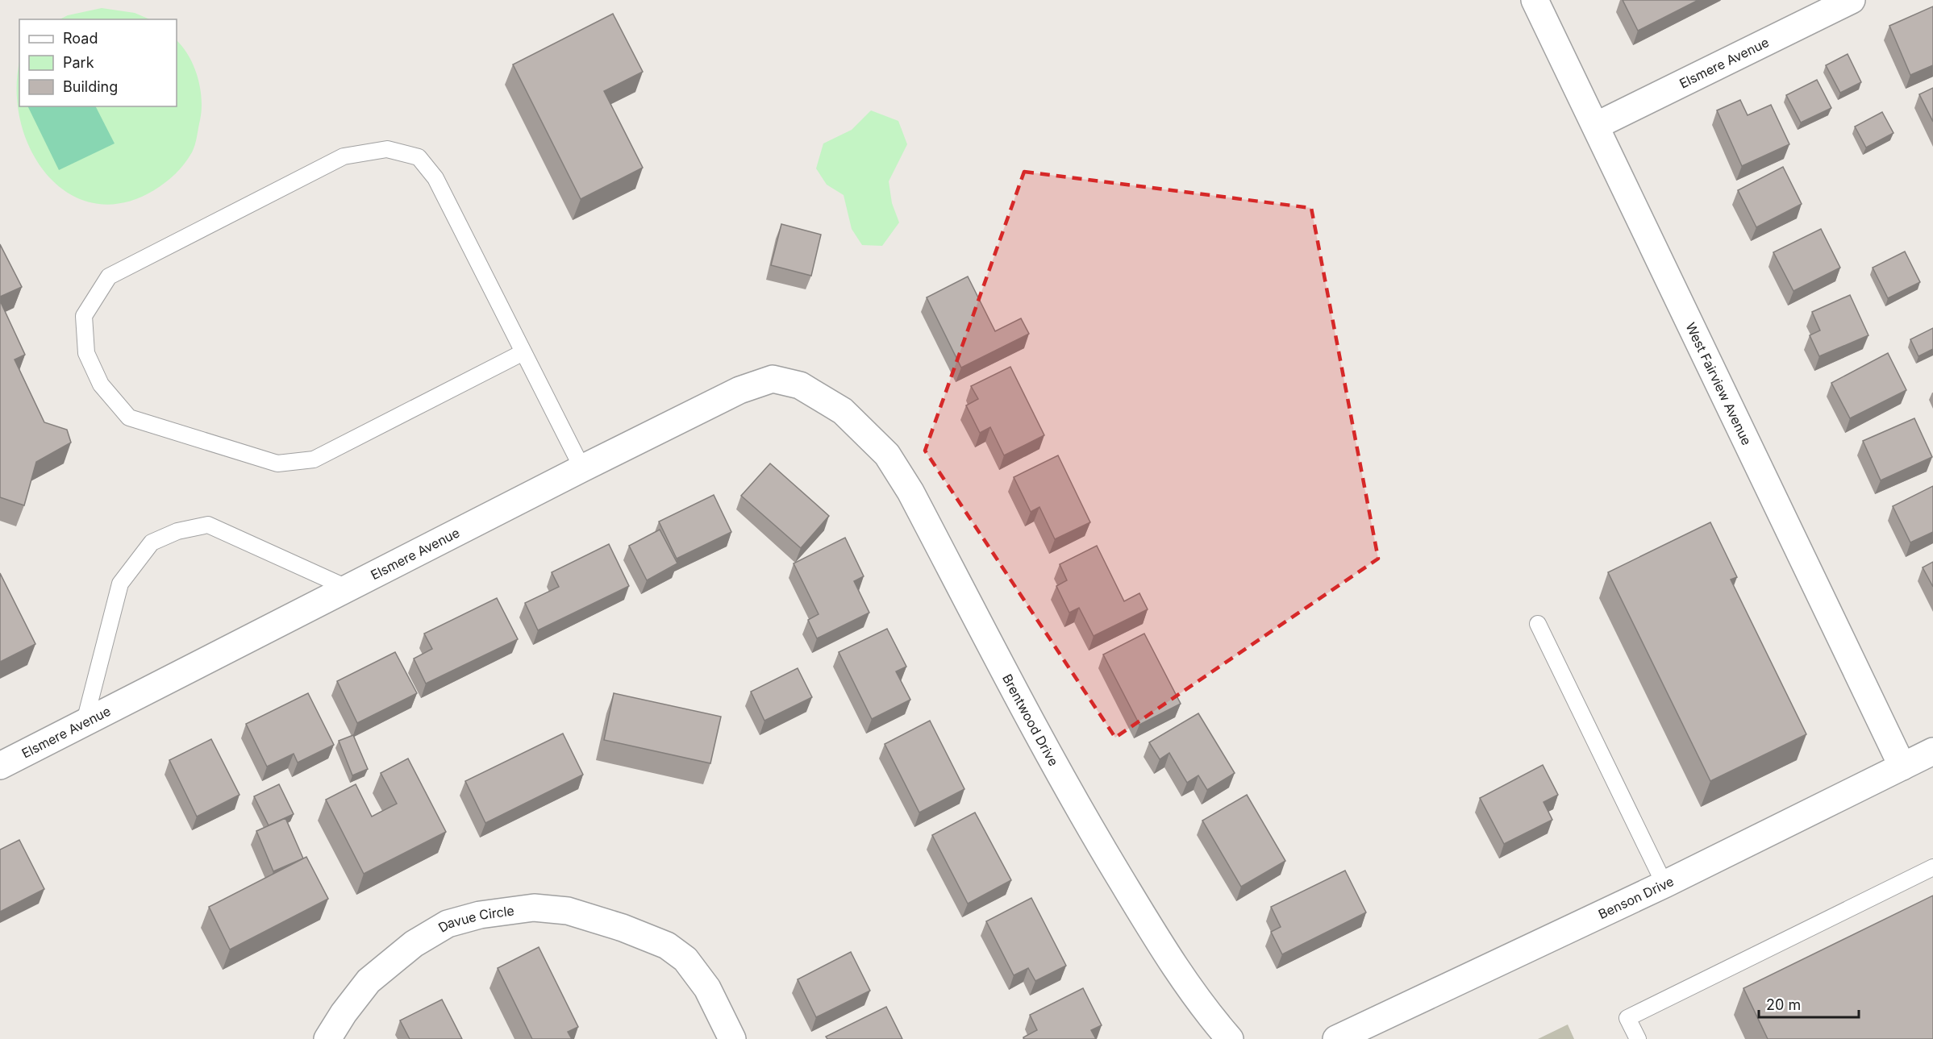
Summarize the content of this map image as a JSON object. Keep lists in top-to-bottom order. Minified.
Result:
{"streets":{"street":["Elsmere Avenue","West Fairview Avenue","Brentwood Drive","Benson Drive","Davue Circle"]},"crossings":[["Elsmere Avenue","West Fairview Avenue"],["Elsmere Avenue","Brentwood Drive"],["West Fairview Avenue","Benson Drive"]],"legend":["Road","Park","Building"],"scale_bar":"20 m"}
